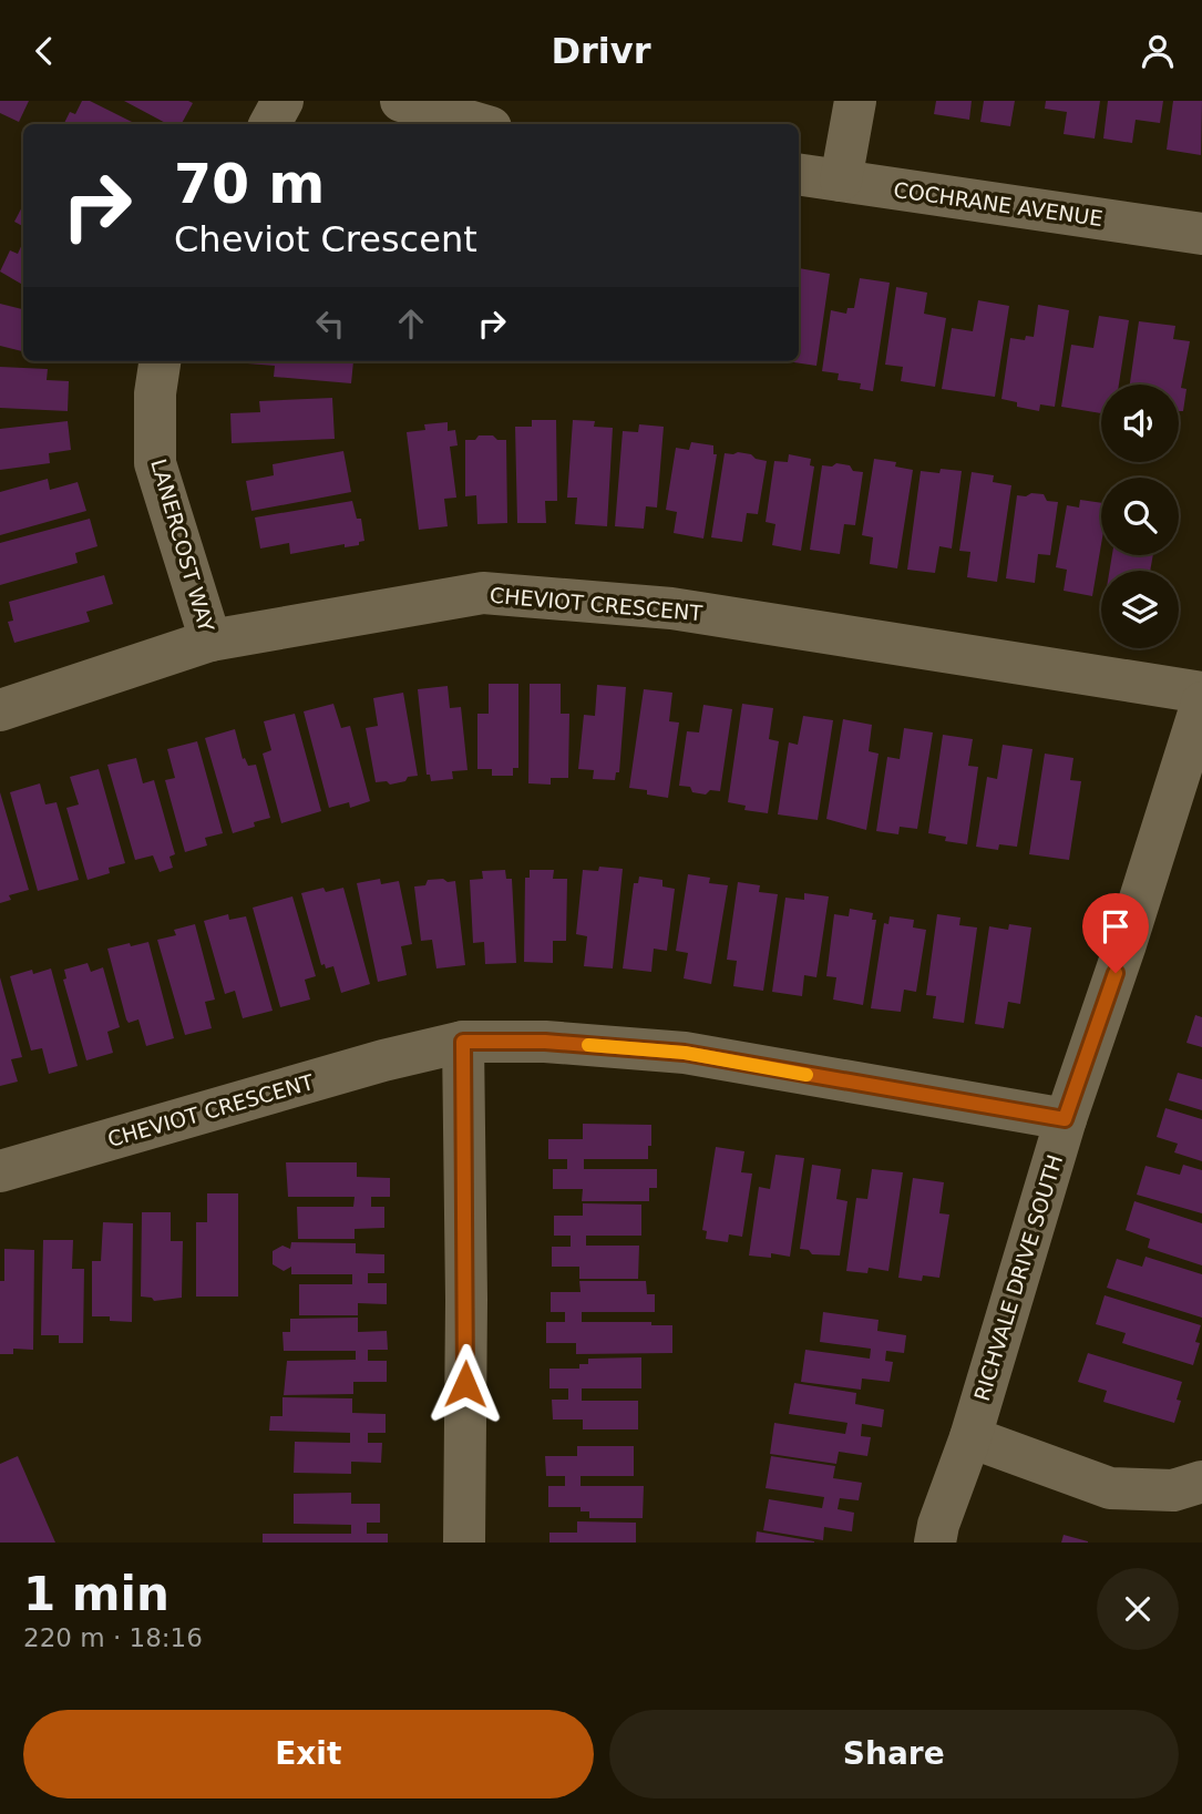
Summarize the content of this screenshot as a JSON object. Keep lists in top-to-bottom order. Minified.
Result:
{"streets":{"street":["COCHRANE AVENUE","LANERCOST WAY","CHEVIOT CRESCENT","RICHVALE DRIVE SOUTH"]},"crossings":[["LANERCOST WAY","CHEVIOT CRESCENT"],["CHEVIOT CRESCENT","RICHVALE DRIVE SOUTH"]],"page":{"header":"Drivr","turn":["70 m","Cheviot Crescent"],"heading":["1 min","220 m · 18:16"],"buttons":["Exit","Share"]}}
